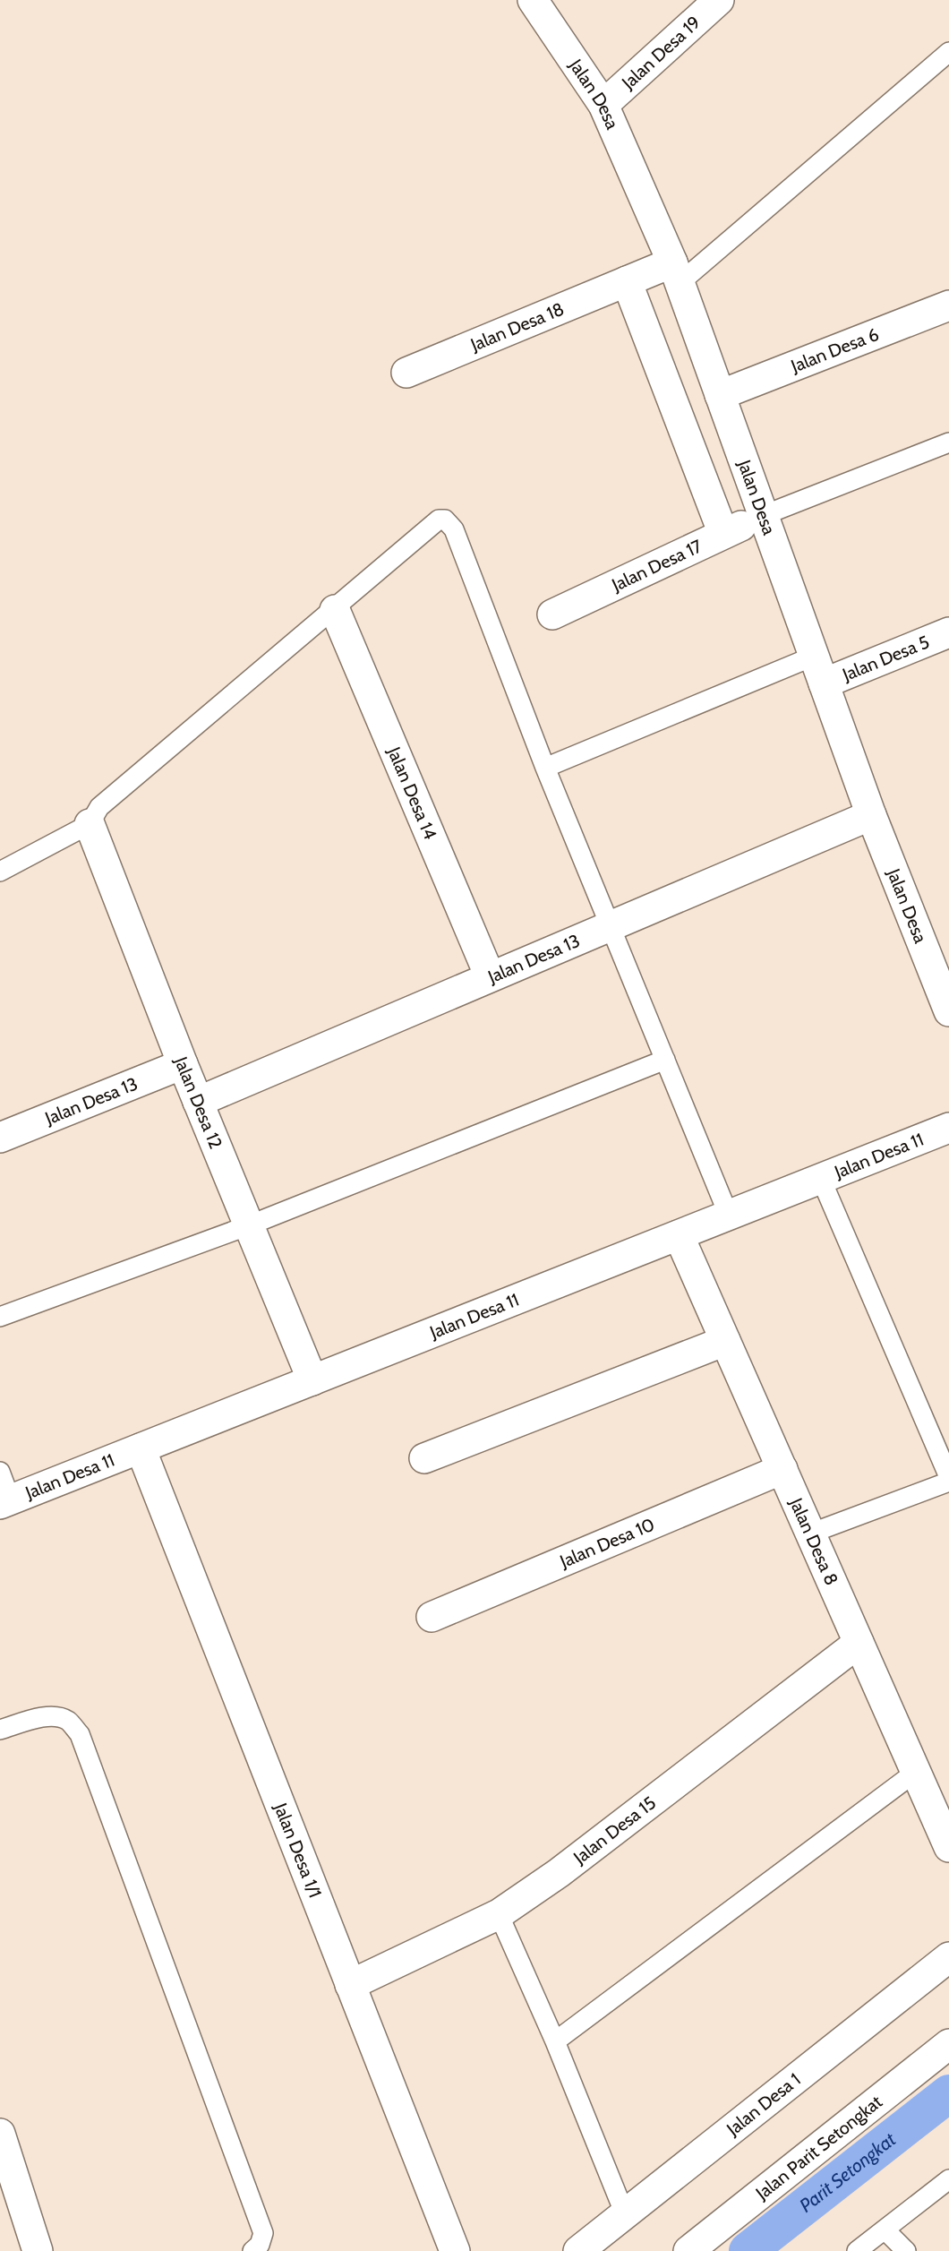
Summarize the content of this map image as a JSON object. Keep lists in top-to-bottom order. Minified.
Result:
{"streets":{"street":["Jalan Desa 19","Jalan Desa","Jalan Desa 18","Jalan Desa 6","Jalan Desa 17","Jalan Desa 5","Jalan Desa 14","Jalan Desa 13","Jalan Desa 12","Jalan Desa 11","Jalan Desa 8","Jalan Desa 10","Jalan Desa 15","Jalan Desa 1/1","Jalan Desa 1","Jalan Parit Setongkat"]},"crossings":[["Jalan Desa 19","Jalan Desa"],["Jalan Desa","Jalan Desa 18"],["Jalan Desa","Jalan Desa 6"],["Jalan Desa","Jalan Desa 17"],["Jalan Desa","Jalan Desa 5"],["Jalan Desa","Jalan Desa 13"],["Jalan Desa 14","Jalan Desa 13"],["Jalan Desa 13","Jalan Desa 12"],["Jalan Desa 12","Jalan Desa 11"],["Jalan Desa 11","Jalan Desa 8"],["Jalan Desa 11","Jalan Desa 1/1"],["Jalan Desa 8","Jalan Desa 10"],["Jalan Desa 8","Jalan Desa 15"],["Jalan Desa 15","Jalan Desa 1/1"]],"water":["Parit Setongkat"]}
